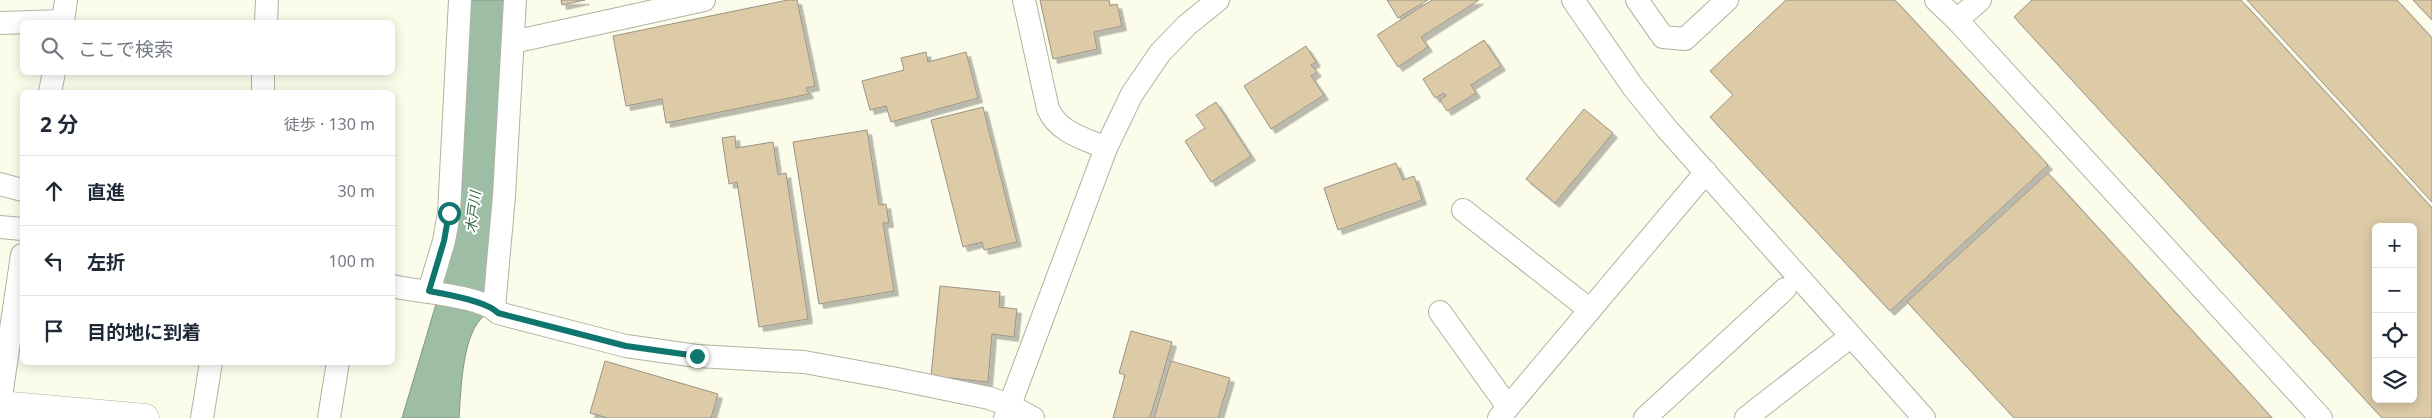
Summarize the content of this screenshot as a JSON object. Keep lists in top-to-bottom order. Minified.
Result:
{"water":["木戸川"],"page":{"search":"ここで検索","heading":["2 分","徒歩 · 130 m"],"list":[["直進","30 m"],["左折","100 m"],"目的地に到着"],"map_buttons":["+","−"]}}
